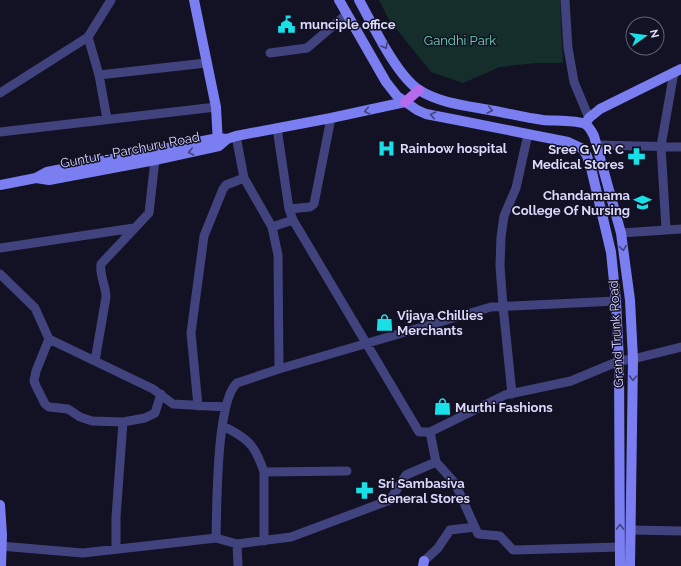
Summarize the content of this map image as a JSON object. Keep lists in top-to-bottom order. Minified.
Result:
{"streets":{"main road":["Guntur - Parchuru Road","Grand Trunk Road"]},"crossings":[["Guntur - Parchuru Road","Grand Trunk Road"]],"parks":["Gandhi Park"],"places":{"public building":["munciple office"],"hospital":["Rainbow hospital"],"pharmacy":["Sree G V R C Medical Stores","Sri Sambasiva General Stores"],"school or university":["Chandamama College Of Nursing"],"shop":["Vijaya Chillies Merchants","Murthi Fashions"]},"north":"right"}
